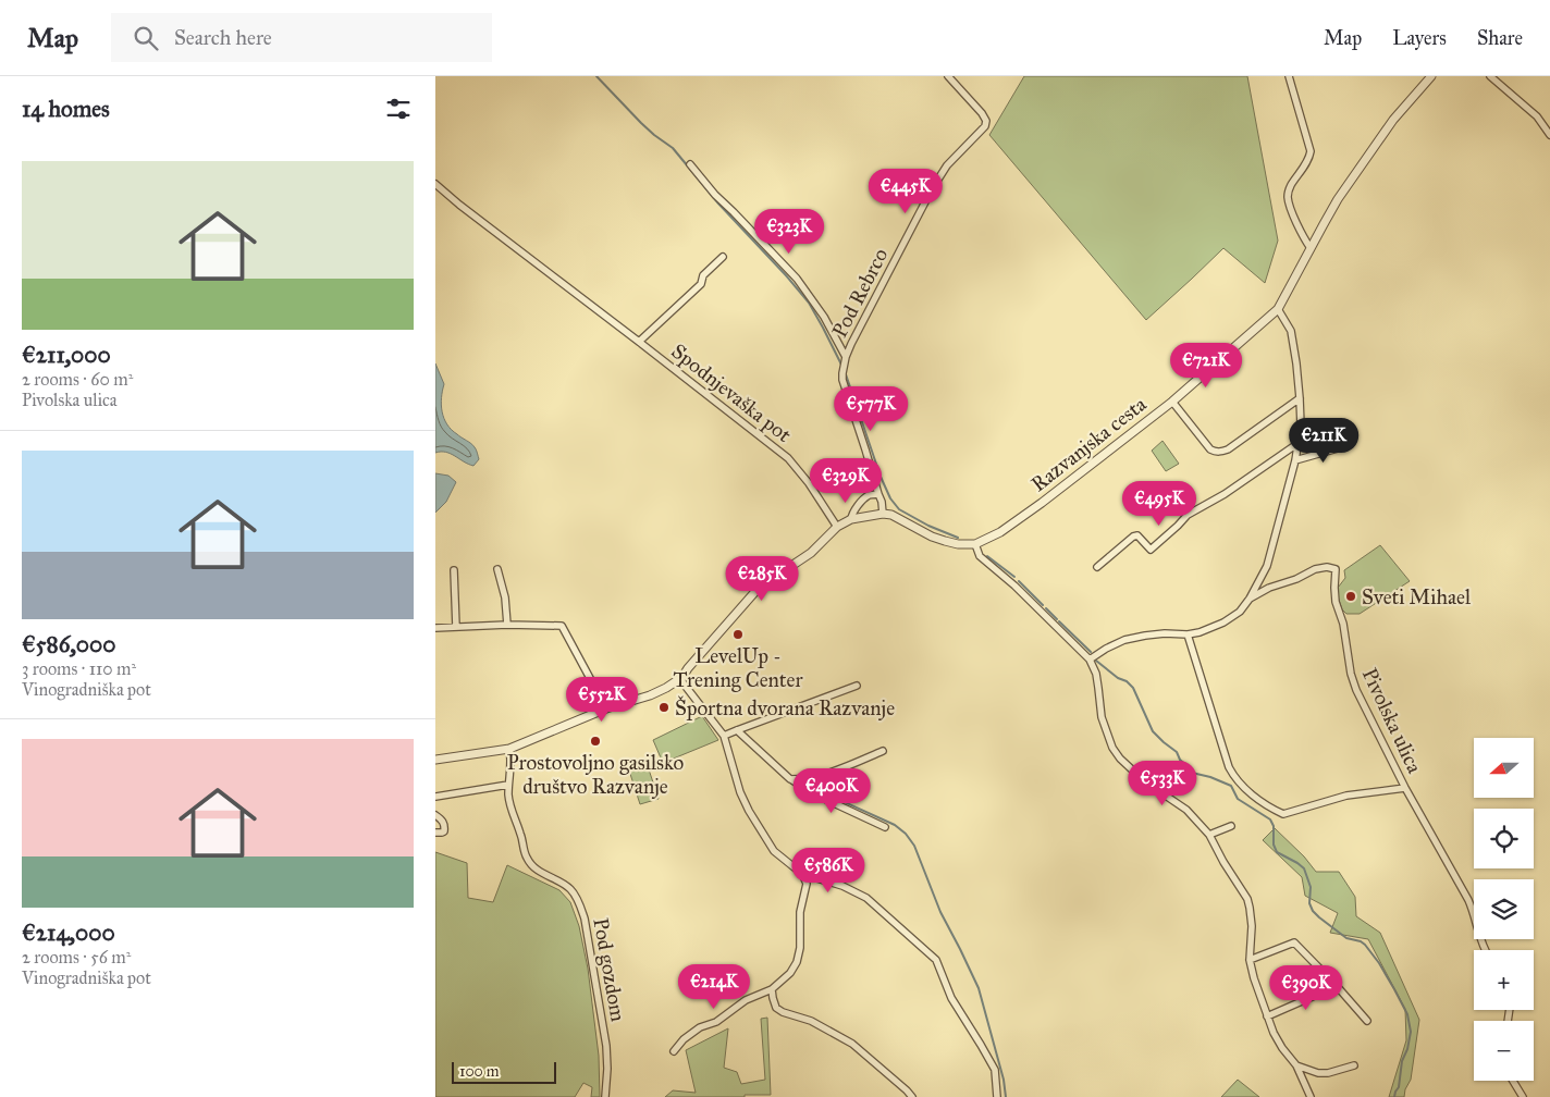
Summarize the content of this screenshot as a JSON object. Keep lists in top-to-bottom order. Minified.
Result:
{"streets":{"street":["Pod Rebrco","Spodnjevaška pot","Razvanjska cesta","Pivolska ulica","Pod gozdom"]},"places":["Sveti Mihael","LevelUp - Trening Center","Športna dvorana Razvanje","Prostovoljno gasilsko društvo Razvanje"],"scale_bar":"100 m","north":"left","page":{"header":"Map","search":"Search here","nav":["Map","Layers","Share"],"heading":"14 homes","list":[{"name":"€211,000","note":"2 rooms · 60 m² · Pivolska ulica"},{"name":"€586,000","note":"3 rooms · 110 m² · Vinogradniška pot"},{"name":"€214,000","note":"2 rooms · 56 m² · Vinogradniška pot"}],"price":["€445K","€323K","€721K","€577K","€211K","€329K","€495K","€285K","€552K","€533K","€400K","€586K","€214K","€390K"],"map_buttons":["+","−"],"scale":"100 m"}}
